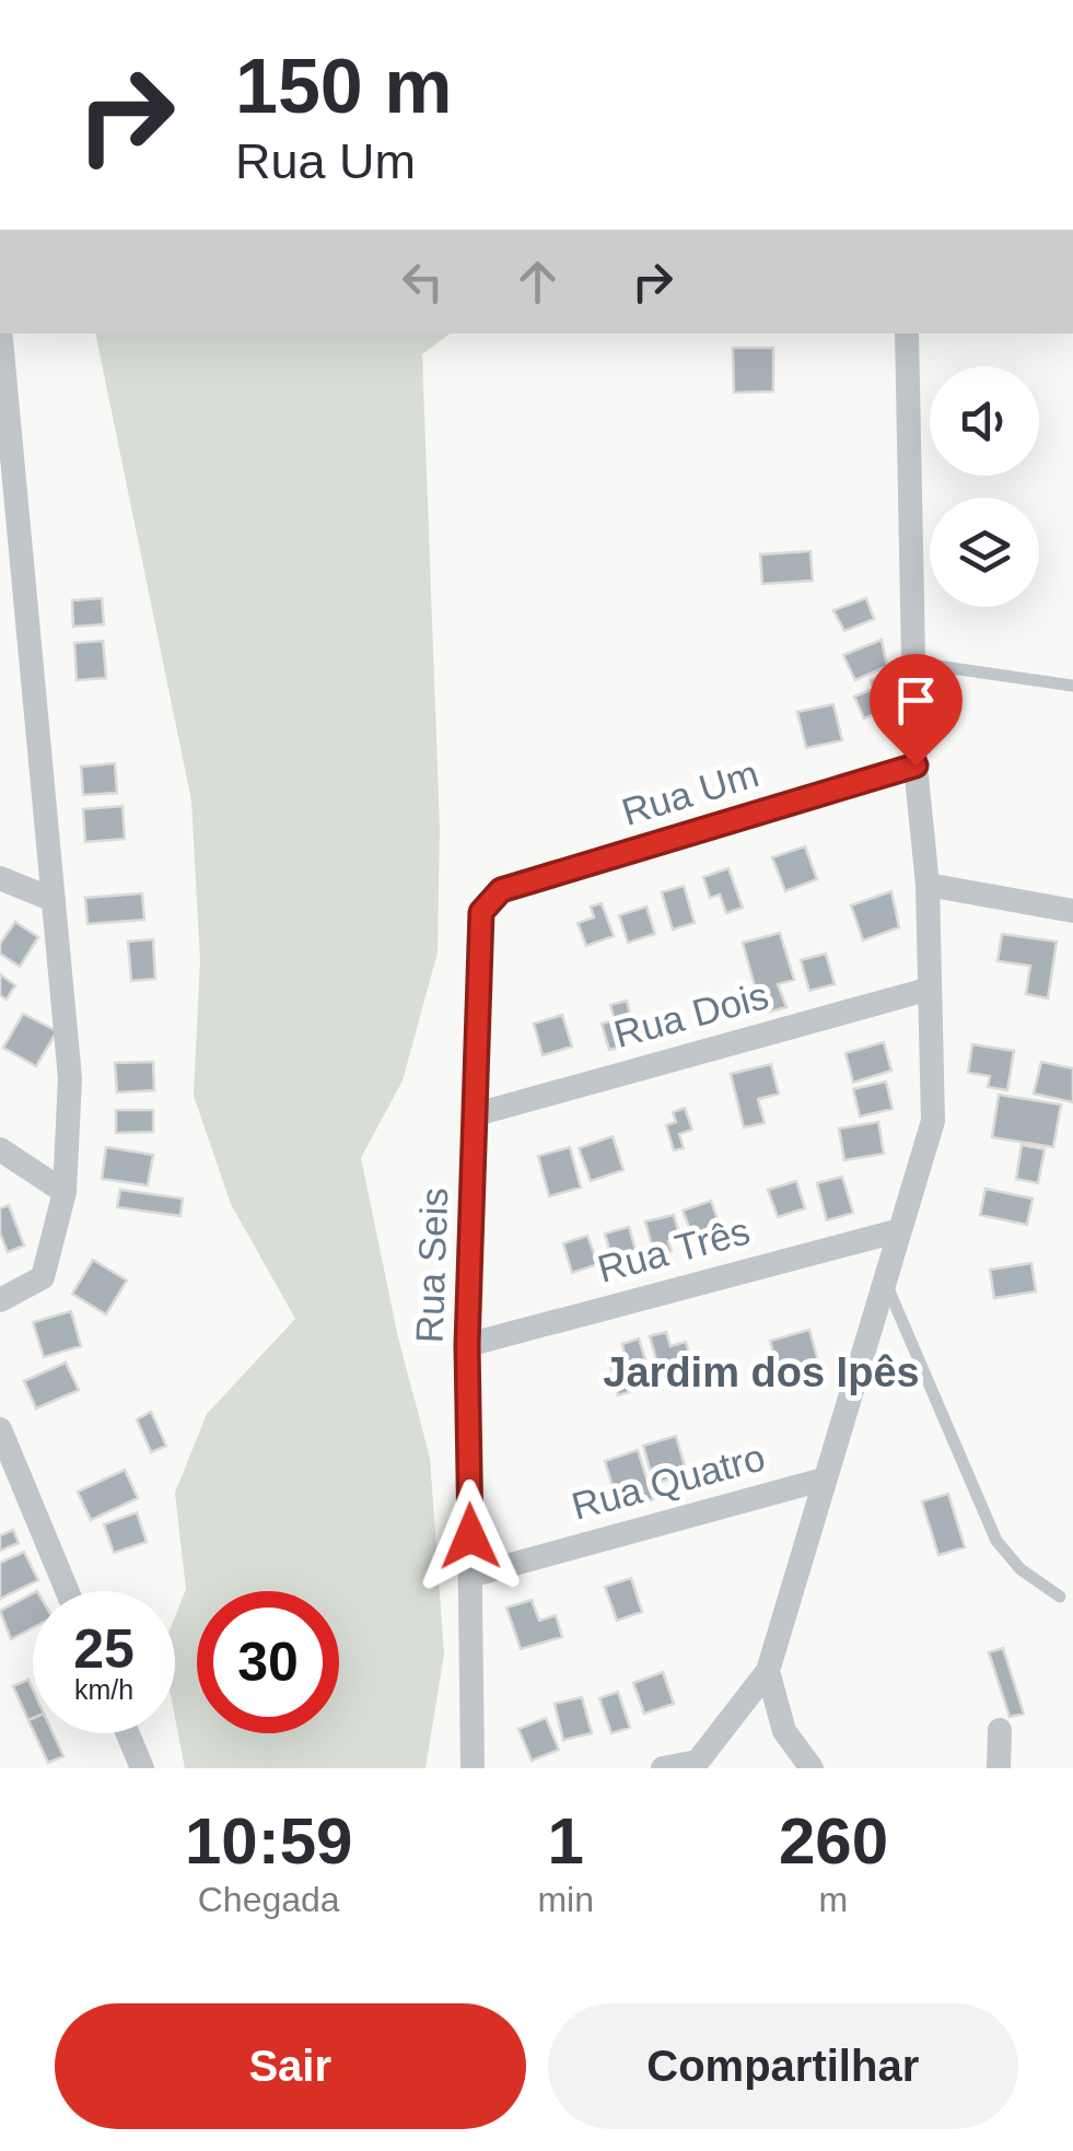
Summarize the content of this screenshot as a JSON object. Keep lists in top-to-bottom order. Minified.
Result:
{"streets":{"street":["Rua Um","Rua Dois","Rua Três","Rua Seis","Rua Quatro"]},"crossings":[["Rua Um","Rua Seis"],["Rua Dois","Rua Seis"],["Rua Três","Rua Seis"],["Rua Seis","Rua Quatro"]],"districts":["Jardim dos Ipês"],"page":{"turn":["150 m","Rua Um"],"speed":"25 km/h","limit":"30","eta":["10:59","Chegada","1","min","260","m"],"buttons":["Sair","Compartilhar"]}}
